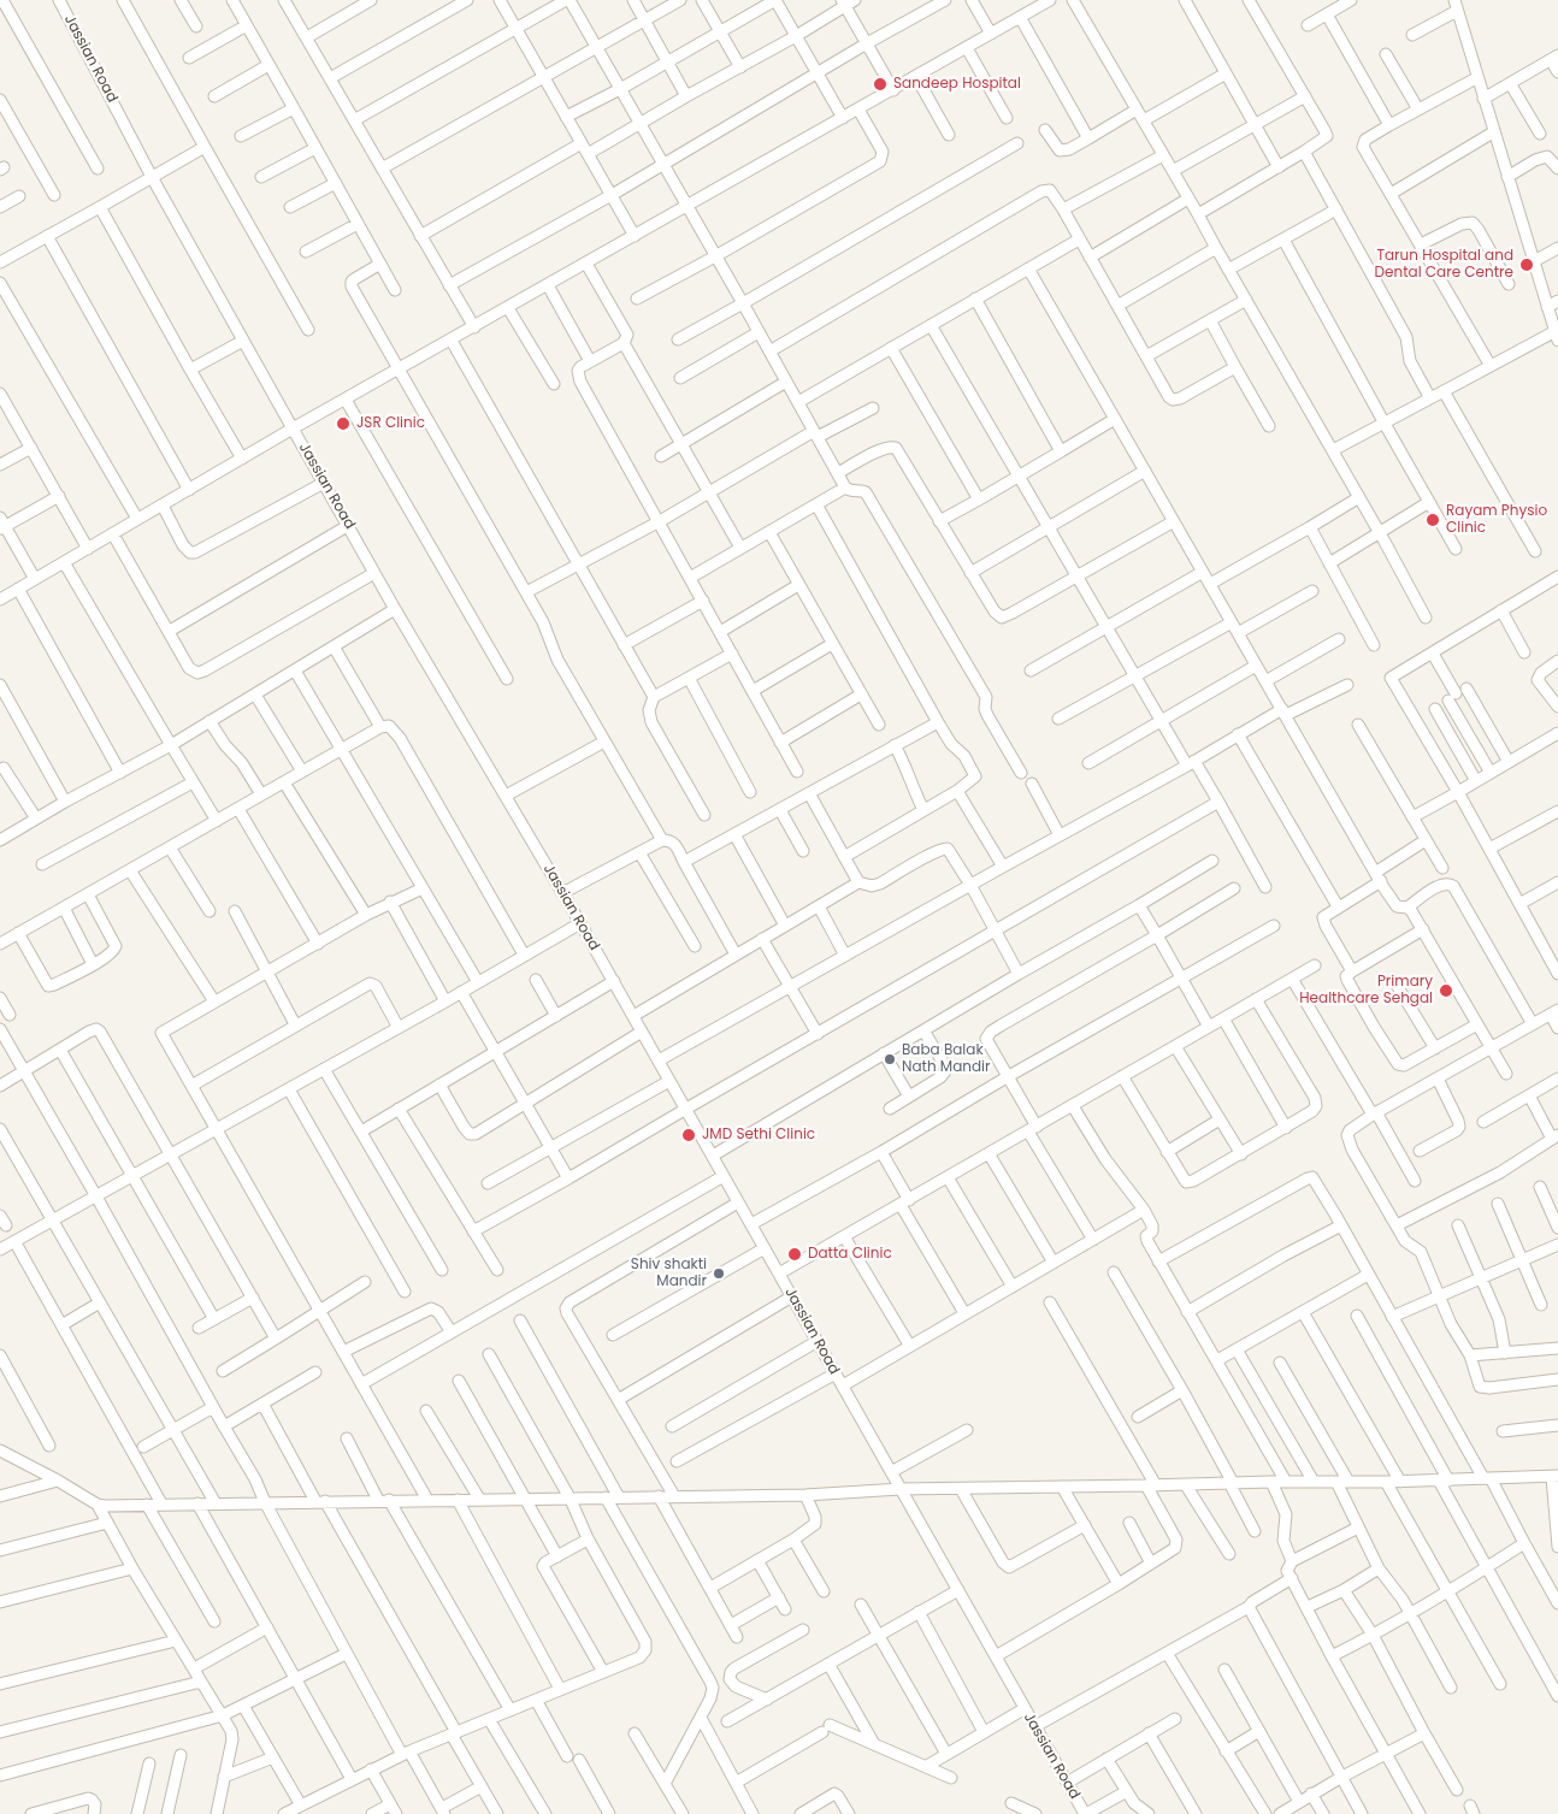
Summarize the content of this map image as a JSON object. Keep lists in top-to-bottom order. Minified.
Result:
{"streets":{"street":["Jassian Road"]},"places":["Sandeep Hospital","Tarun Hospital and Dental Care Centre","JSR Clinic","Rayam Physio Clinic","Primary Healthcare Sehgal","Baba Balak Nath Mandir","JMD Sethi Clinic","Datta Clinic","Shiv shakti Mandir"]}
